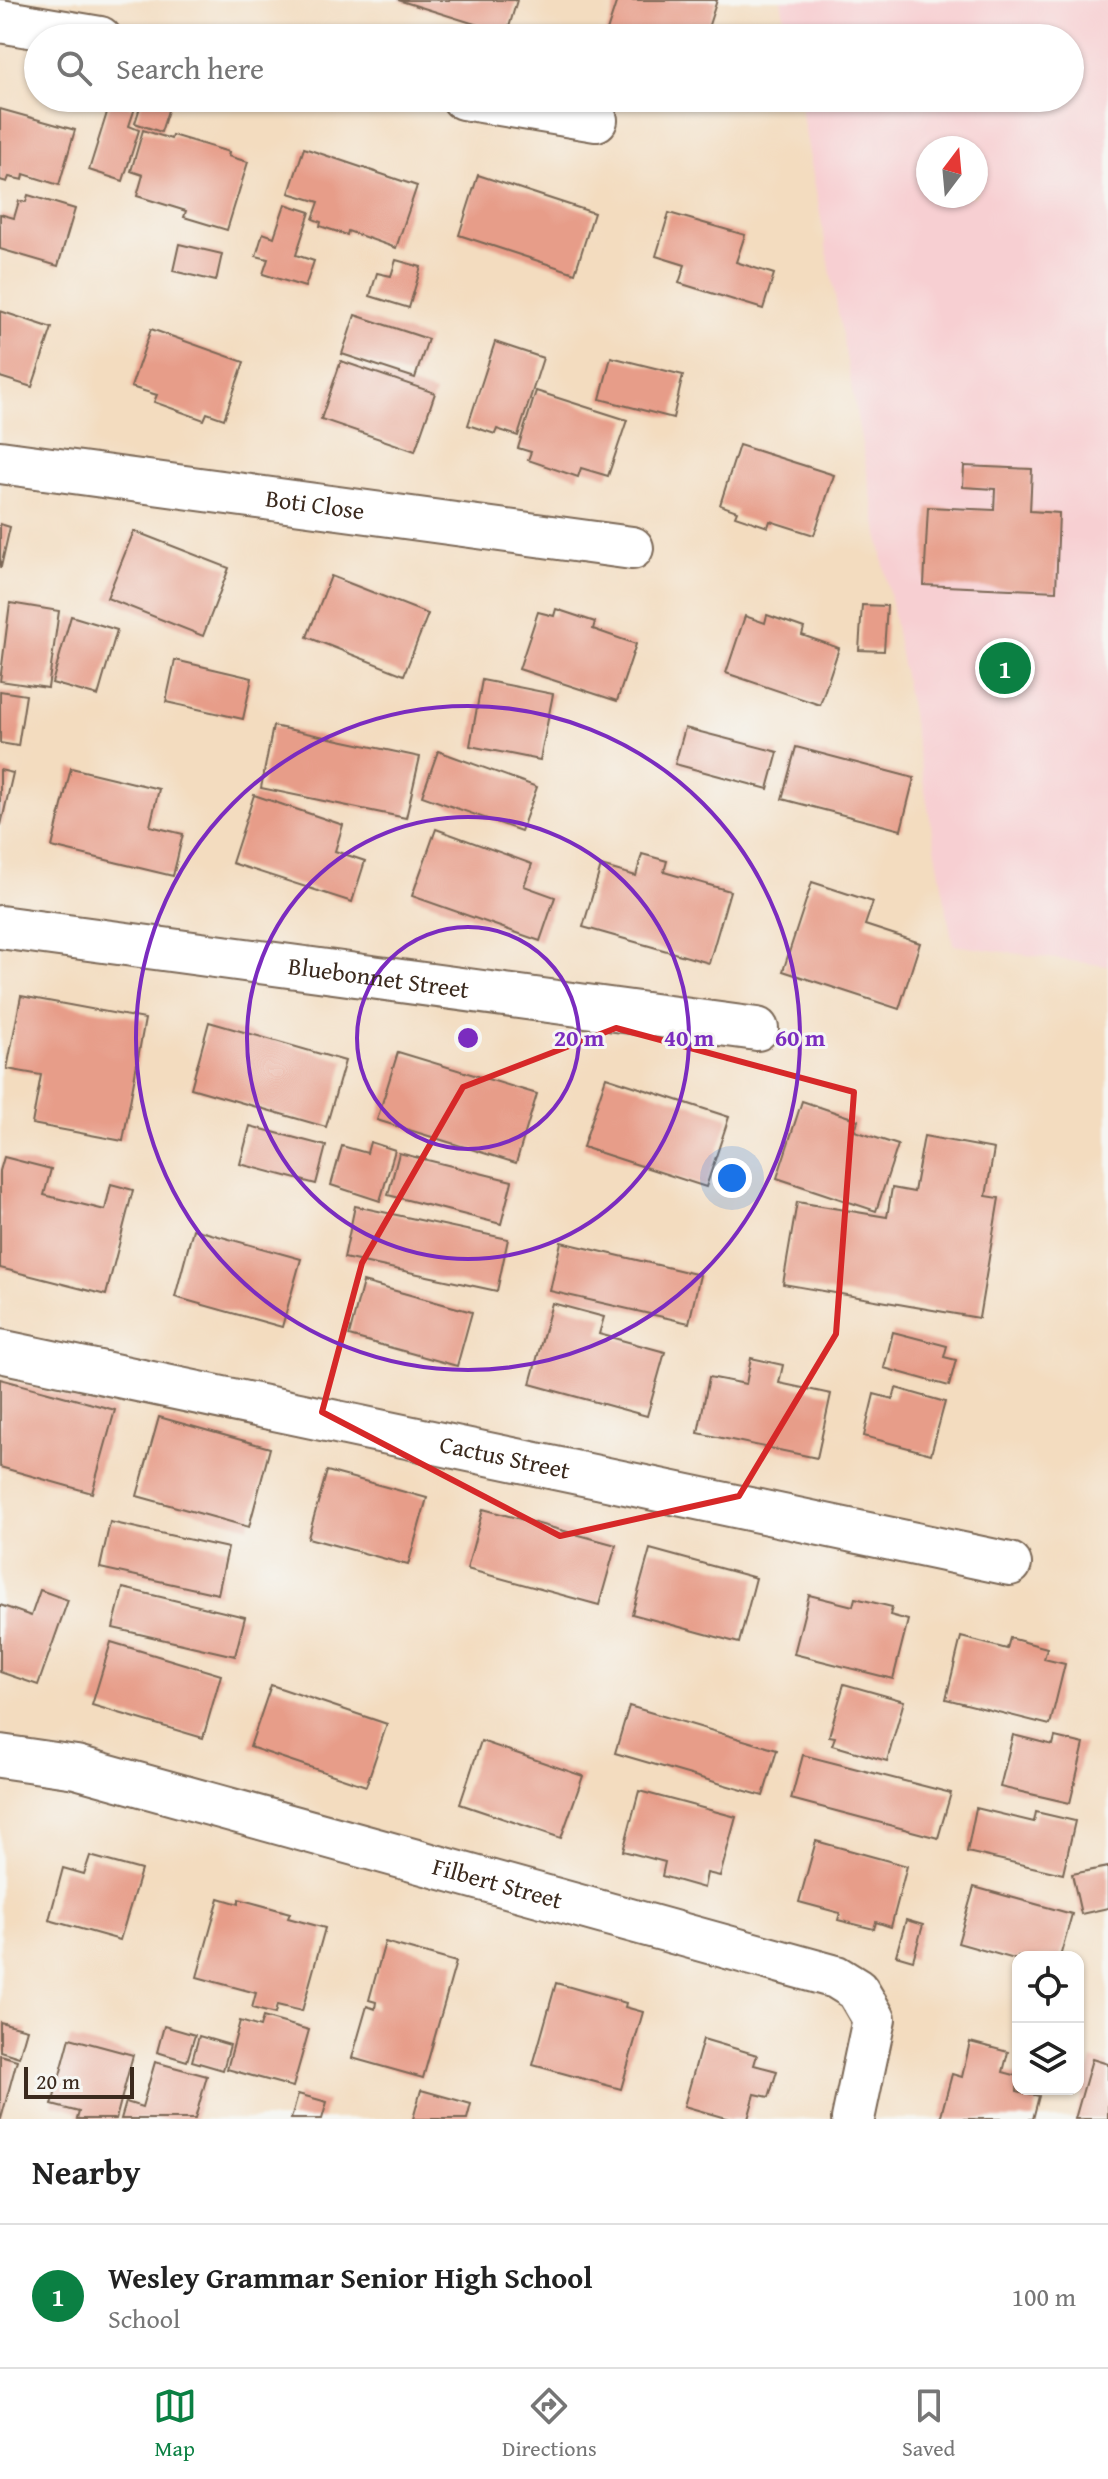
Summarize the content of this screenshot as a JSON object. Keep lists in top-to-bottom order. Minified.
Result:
{"streets":{"street":["Boti Close","Bluebonnet Street","Cactus Street","Filbert Street"]},"scale_bar":"20 m","north":"top","page":{"search":"Search here","pins":"1","scale":"20 m","heading":"Nearby","list":[{"mark":"1","name":"Wesley Grammar Senior High School","note":"School","value":"100 m"}],"nav":["Map","Directions","Saved"]},"rings":["20 m","40 m","60 m"]}
